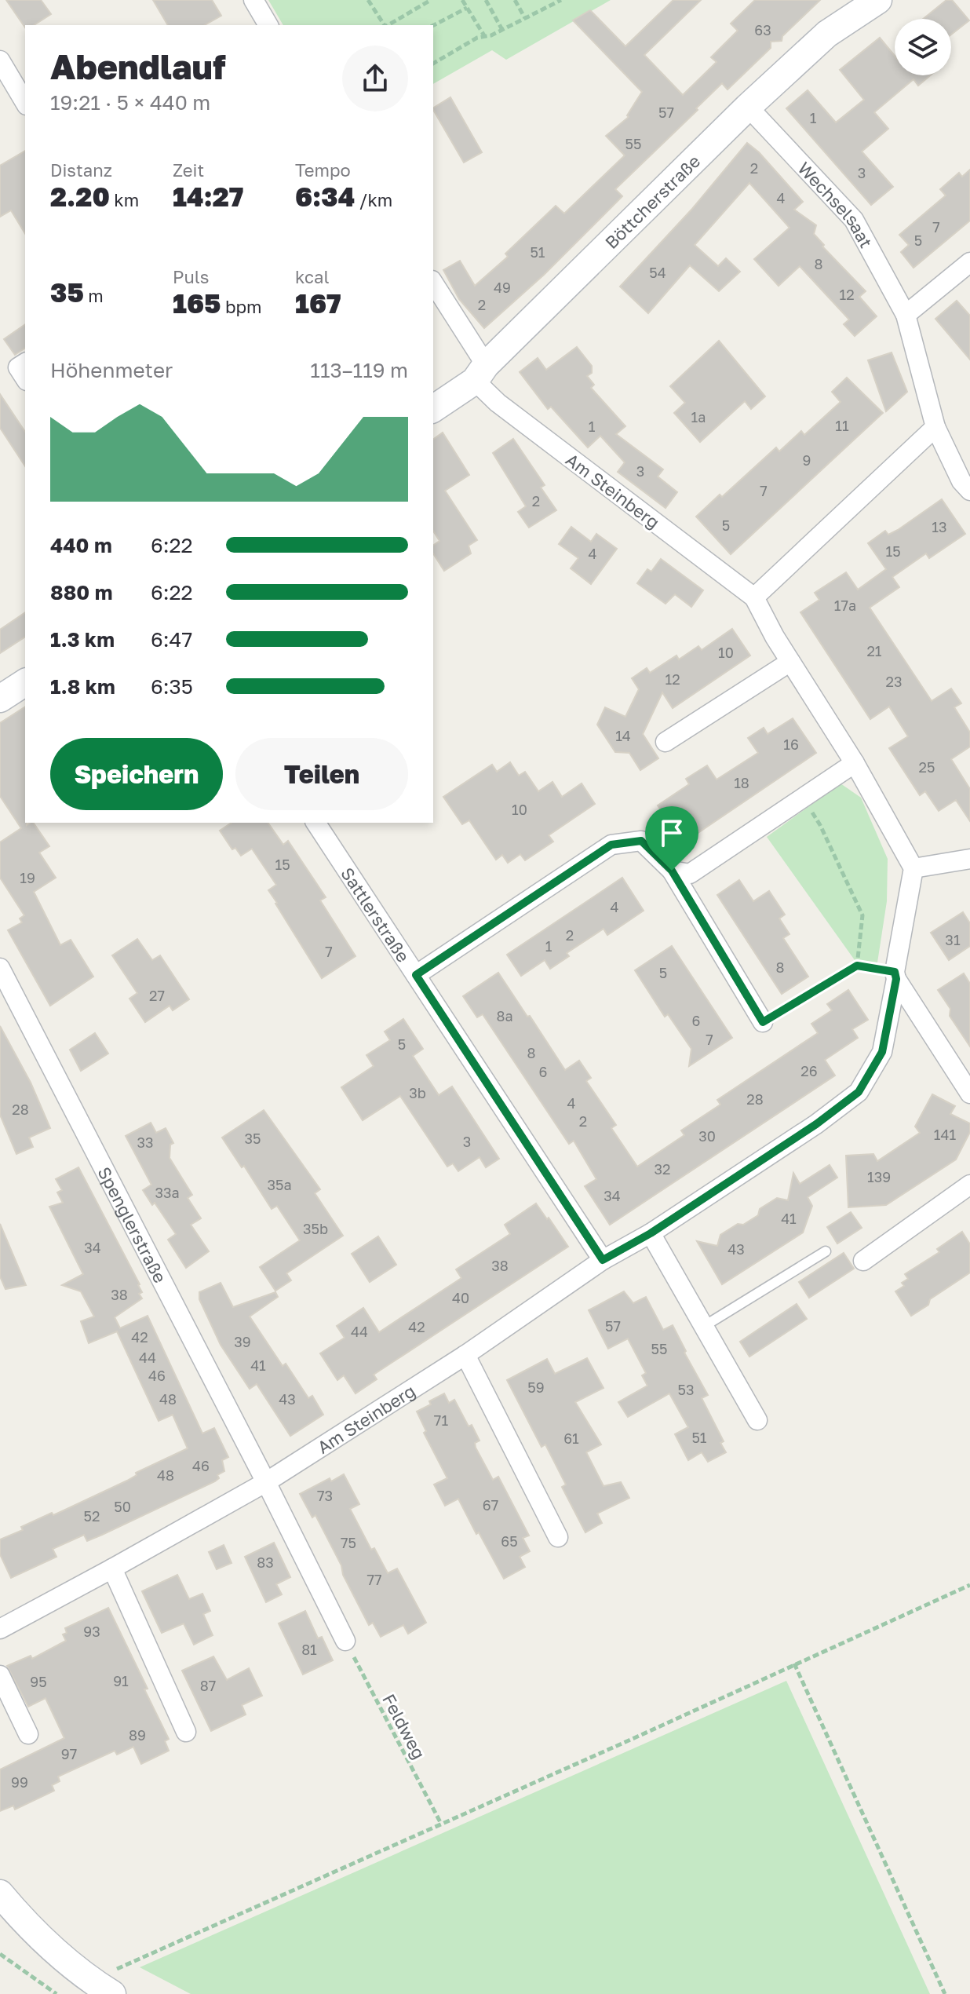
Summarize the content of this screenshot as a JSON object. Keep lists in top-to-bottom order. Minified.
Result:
{"streets":{"main road":["Böttcherstraße"],"street":["Wechselsaat","Am Steinberg","Sattlerstraße","Spenglerstraße"],"path":["Feldweg"]},"crossings":[["Böttcherstraße","Wechselsaat"],["Böttcherstraße","Am Steinberg"],["Am Steinberg","Sattlerstraße"],["Am Steinberg","Spenglerstraße"]],"house_numbers":["63","57","1","55","2","3","4","7","5","51","8","54","49","12","2","1a","11","1","9","3","7","2","5","13","15","4","17a","21","10","12","23","14","16","25","18","10","15","19","4","2","31","1","7","8","5","27","8a","6","7","5","8","26","6","3b","28","4","28","2","141","30","35","3","33","32","139","35a","33a","34","41","35b","34","43","38","38","40","57","42","44","42","39","55","44","41","46","59","53","48","43","71","51","61","46","48","73","67","50","52","65","75","83","77","93","81","91","95","87","89","97","99"],"page":{"heading":["Abendlauf","19:21 · 5 × 440 m"],"stats":[["Distanz","2.20 km"],["Zeit","14:27"],["Tempo","6:34 /km"],["35 m"],["Puls","165 bpm"],["kcal","167"]],"chart":["Höhenmeter","113–119 m"],"list":[{"name":"440 m","note":"6:22"},{"name":"880 m","note":"6:22"},{"name":"1.3 km","note":"6:47"},{"name":"1.8 km","note":"6:35"}],"buttons":["Speichern","Teilen"]}}
